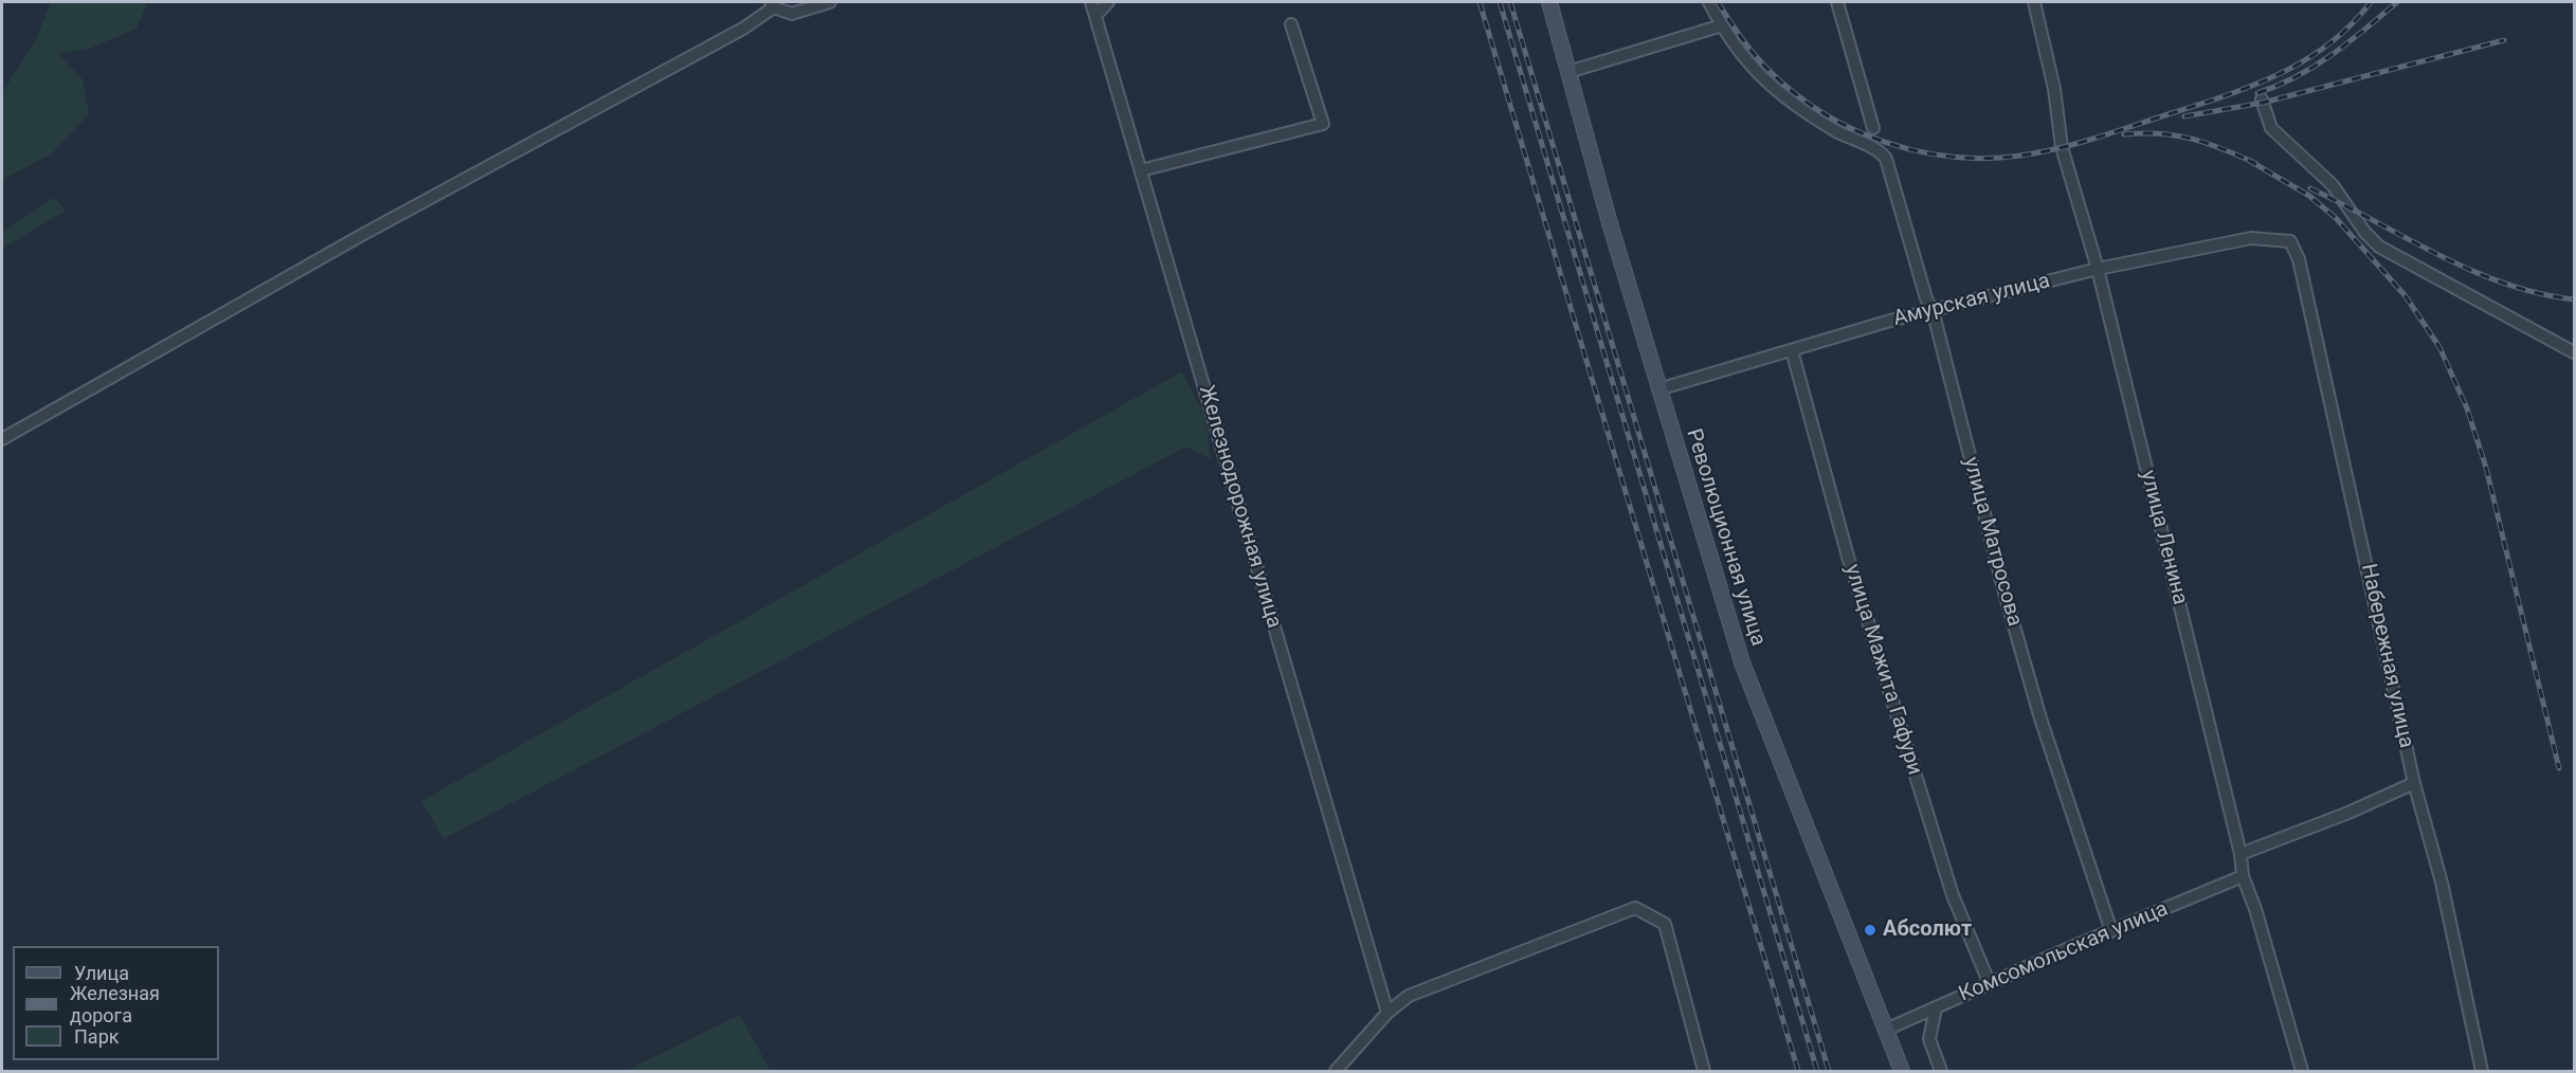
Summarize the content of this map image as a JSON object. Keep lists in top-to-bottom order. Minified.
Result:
{"streets":{"main road":["Революционная улица"],"street":["Амурская улица","Железнодорожная улица","улица Ленина","улица Матросова","Набережная улица","улица Мажита Гафури","Комсомольская улица"]},"crossings":[["Амурская улица","Революционная улица"],["Амурская улица","улица Ленина"],["Амурская улица","улица Матросова"],["Амурская улица","Набережная улица"],["Амурская улица","улица Мажита Гафури"],["Революционная улица","Комсомольская улица"],["улица Ленина","Комсомольская улица"],["улица Матросова","Комсомольская улица"],["улица Мажита Гафури","Комсомольская улица"]],"places":["Абсолют"],"legend":["Улица","Железная дорога","Парк"]}
